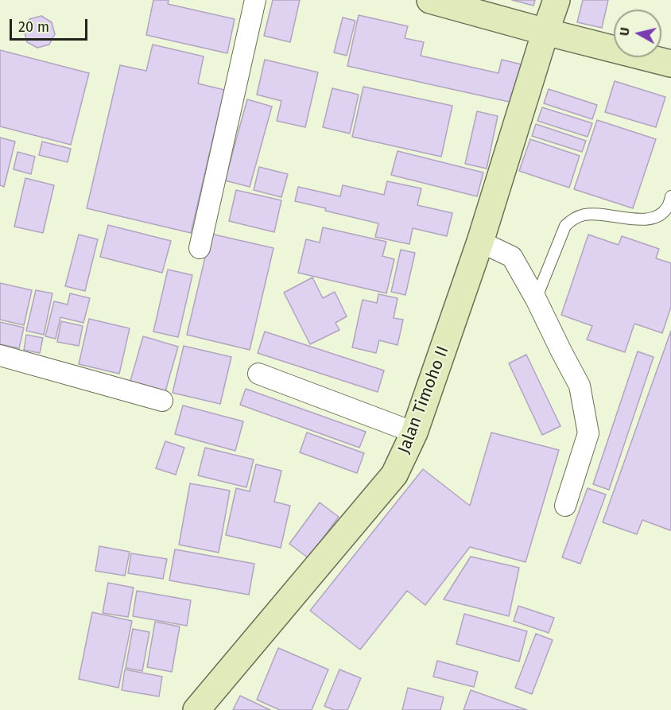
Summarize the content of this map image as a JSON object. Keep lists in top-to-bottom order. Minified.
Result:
{"streets":{"street":["Jalan Timoho II"]},"scale_bar":"20 m","north":"left"}
